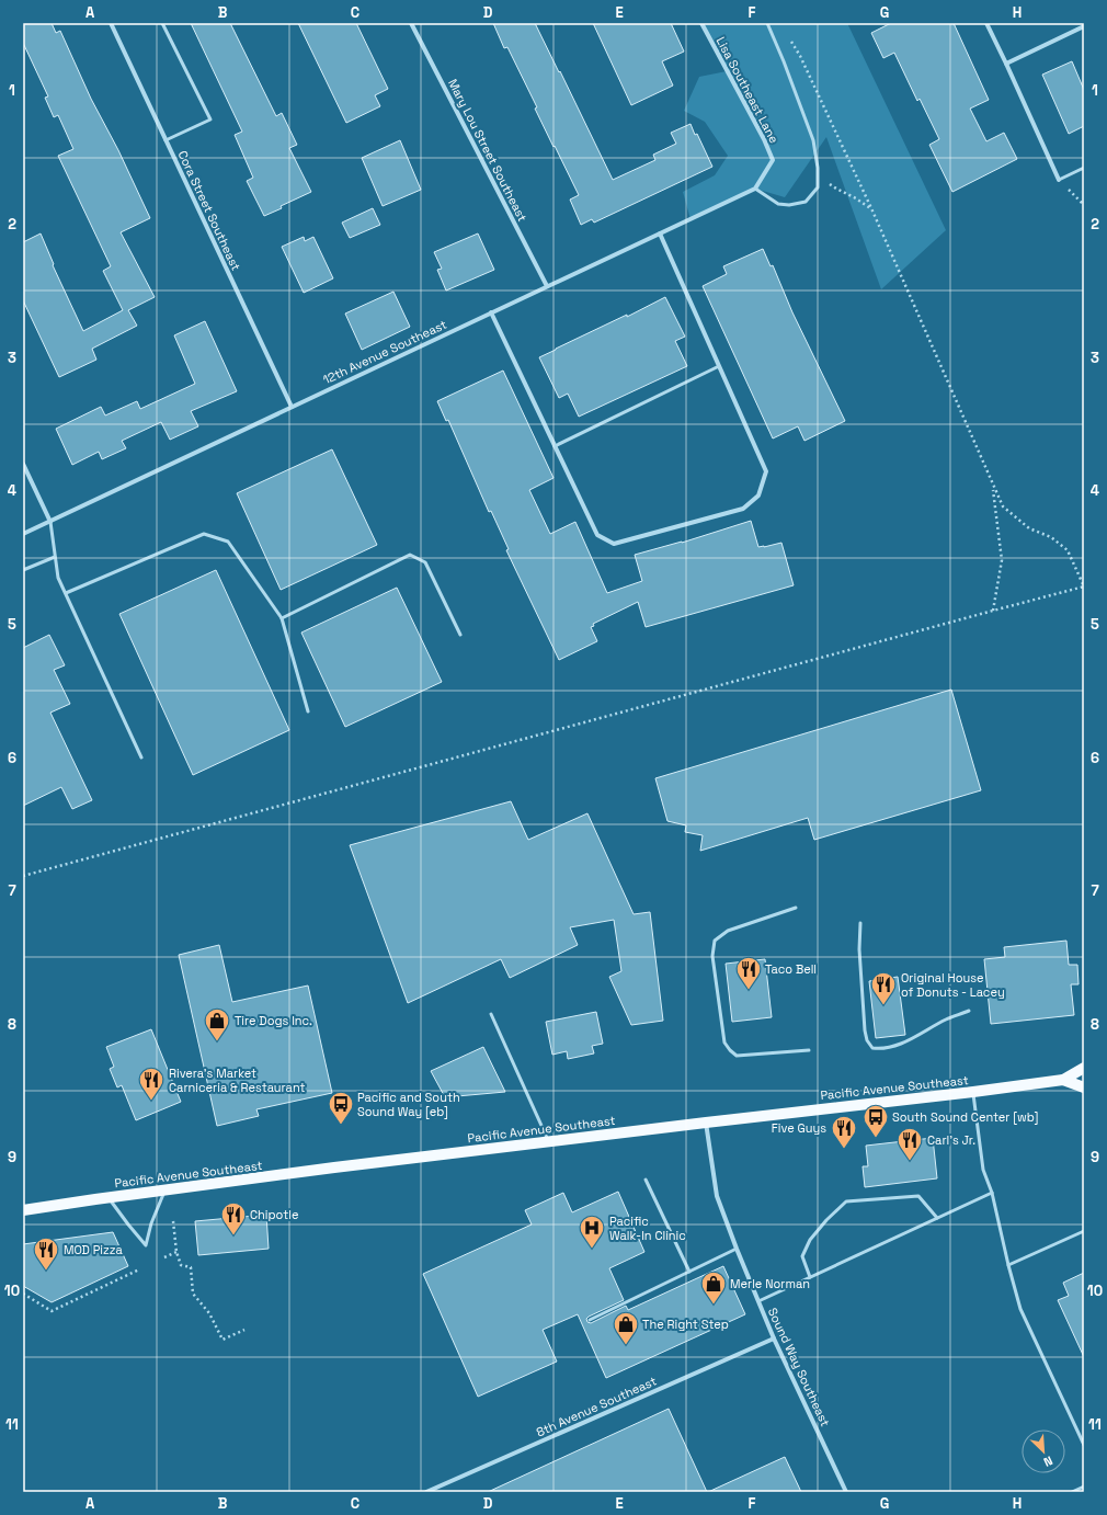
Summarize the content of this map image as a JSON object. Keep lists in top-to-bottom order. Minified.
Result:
{"streets":{"main road":["Pacific Avenue Southeast"],"street":["Lisa Southeast Lane","Mary Lou Street Southeast","Cora Street Southeast","12th Avenue Southeast","Sound Way Southeast","8th Avenue Southeast"]},"crossings":[["Lisa Southeast Lane","12th Avenue Southeast"],["Mary Lou Street Southeast","12th Avenue Southeast"],["Cora Street Southeast","12th Avenue Southeast"],["Pacific Avenue Southeast","Sound Way Southeast"],["Sound Way Southeast","8th Avenue Southeast"]],"places":{"restaurant":["Taco Bell","Original House of Donuts - Lacey","Rivera’s Market Carniceria & Restaurant","Five Guys","Carl's Jr.","Chipotle","MOD Pizza"],"shop":["Tire Dogs Inc.","Merle Norman","The Right Step"],"bus stop":["Pacific and South Sound Way [eb]","South Sound Center [wb]"],"hospital":["Pacific Walk-In Clinic"]},"north":"bottom right","grid":{"columns":["A","B","C","D","E","F","G","H"],"rows":["1","2","3","4","5","6","7","8","9","10","11"]}}
